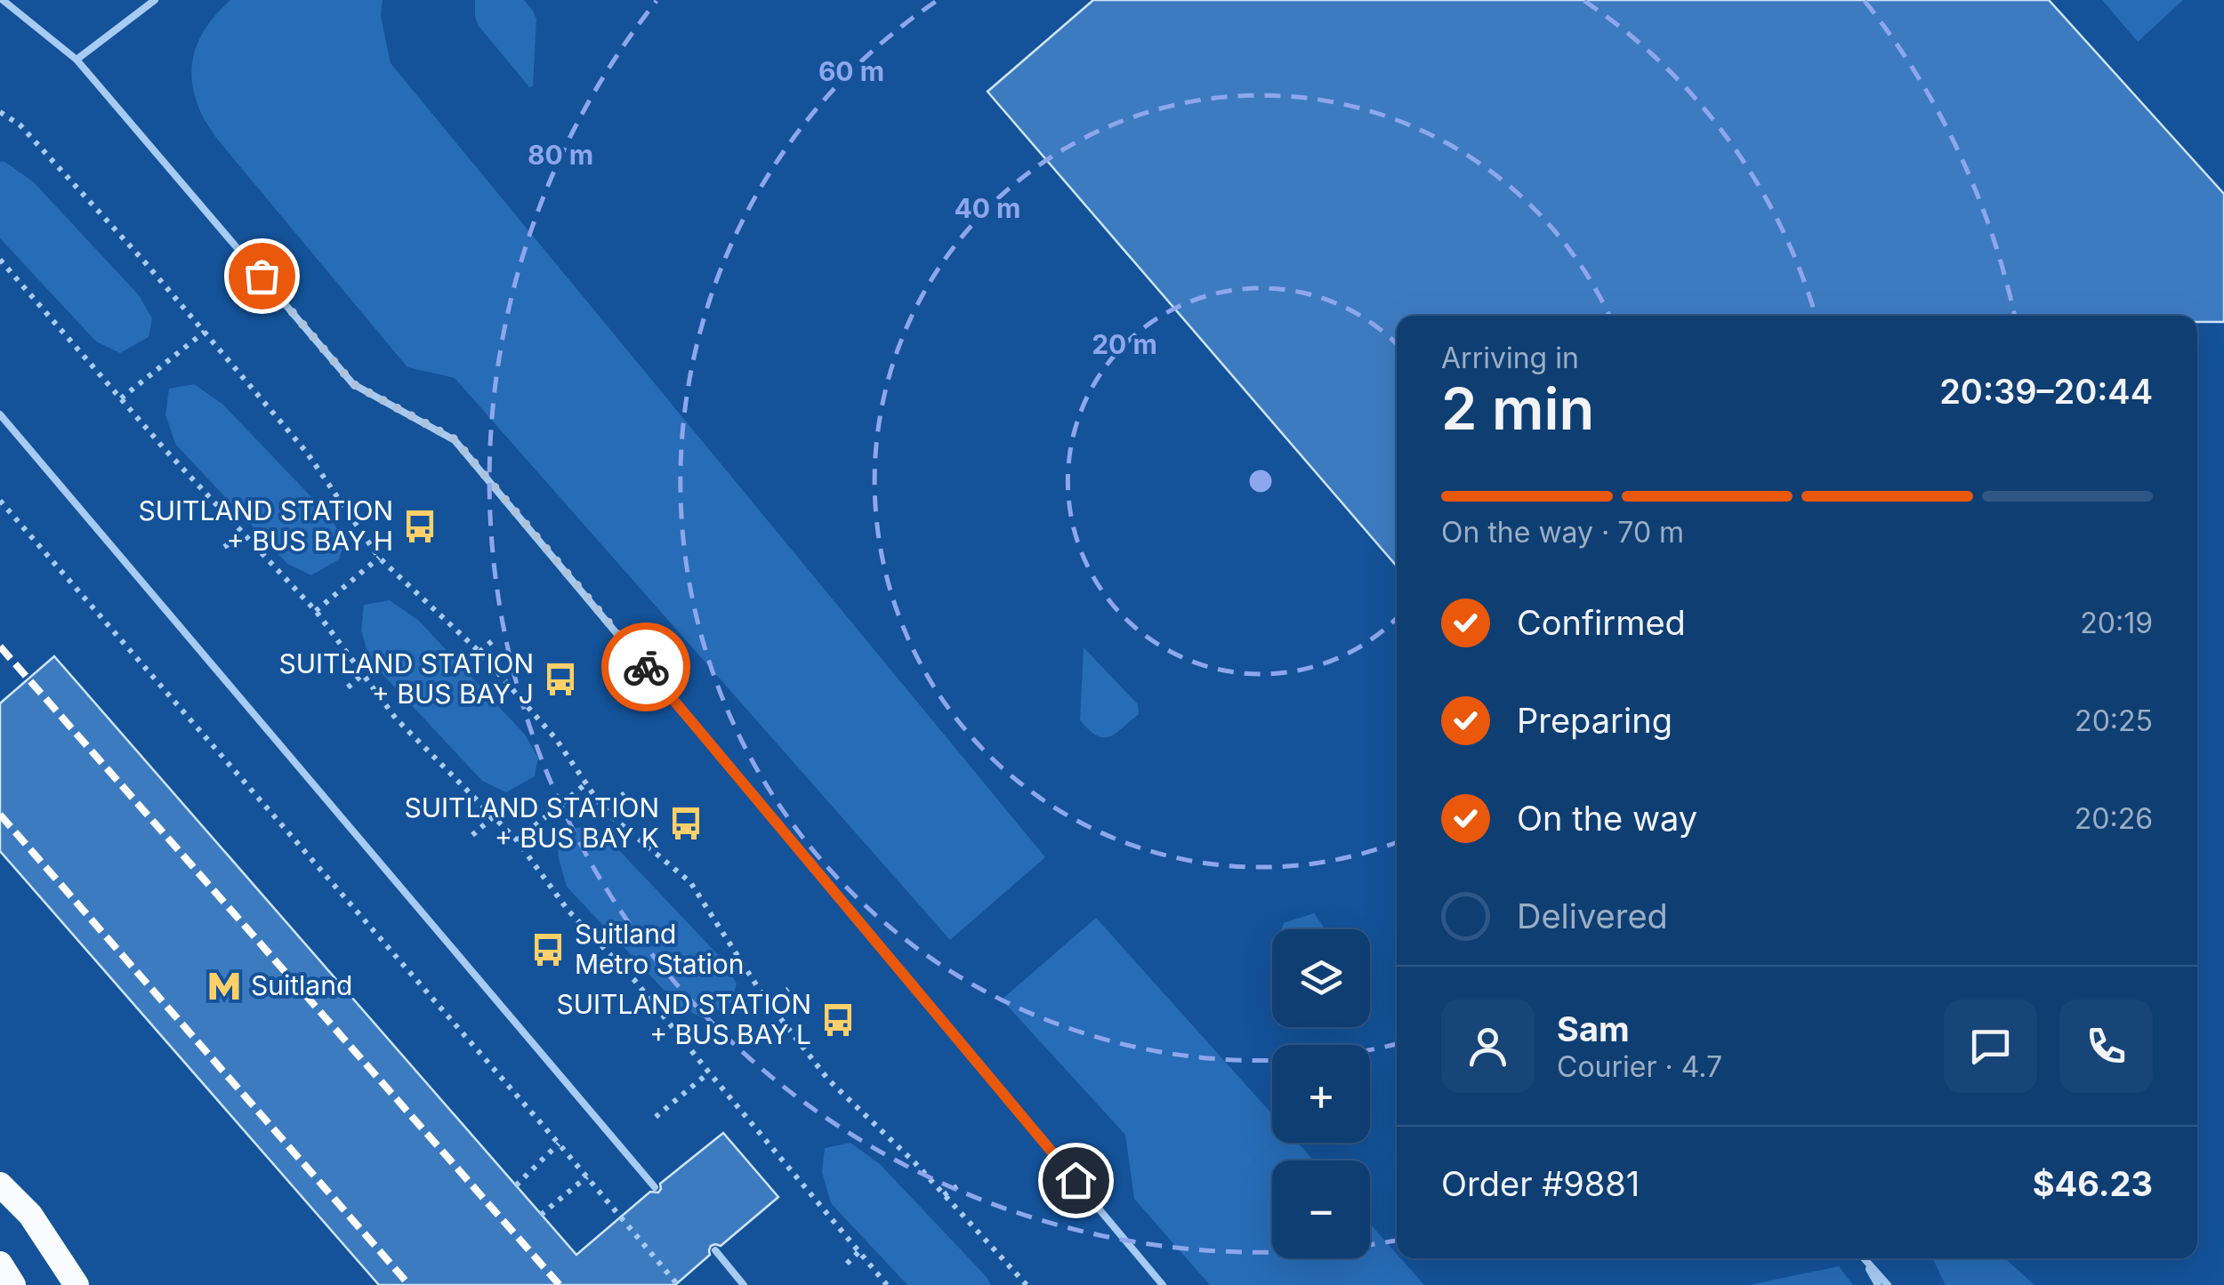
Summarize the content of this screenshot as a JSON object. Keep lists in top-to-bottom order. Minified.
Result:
{"places":{"bus stop":["SUITLAND STATION + BUS BAY H","SUITLAND STATION + BUS BAY J","SUITLAND STATION + BUS BAY K","Suitland Metro Station","SUITLAND STATION + BUS BAY L"],"metro station":["Suitland"]},"page":{"heading":["2 min","Arriving in","20:39–20:44"],"panel":["Sam","Courier · 4.7","Order #9881","$46.23"],"bar":"On the way · 70 m","list":[["Confirmed","20:19"],["Preparing","20:25"],["On the way","20:26"],"Delivered"],"map_buttons":["+","−"]},"rings":["60 m","80 m","40 m","20 m"]}
